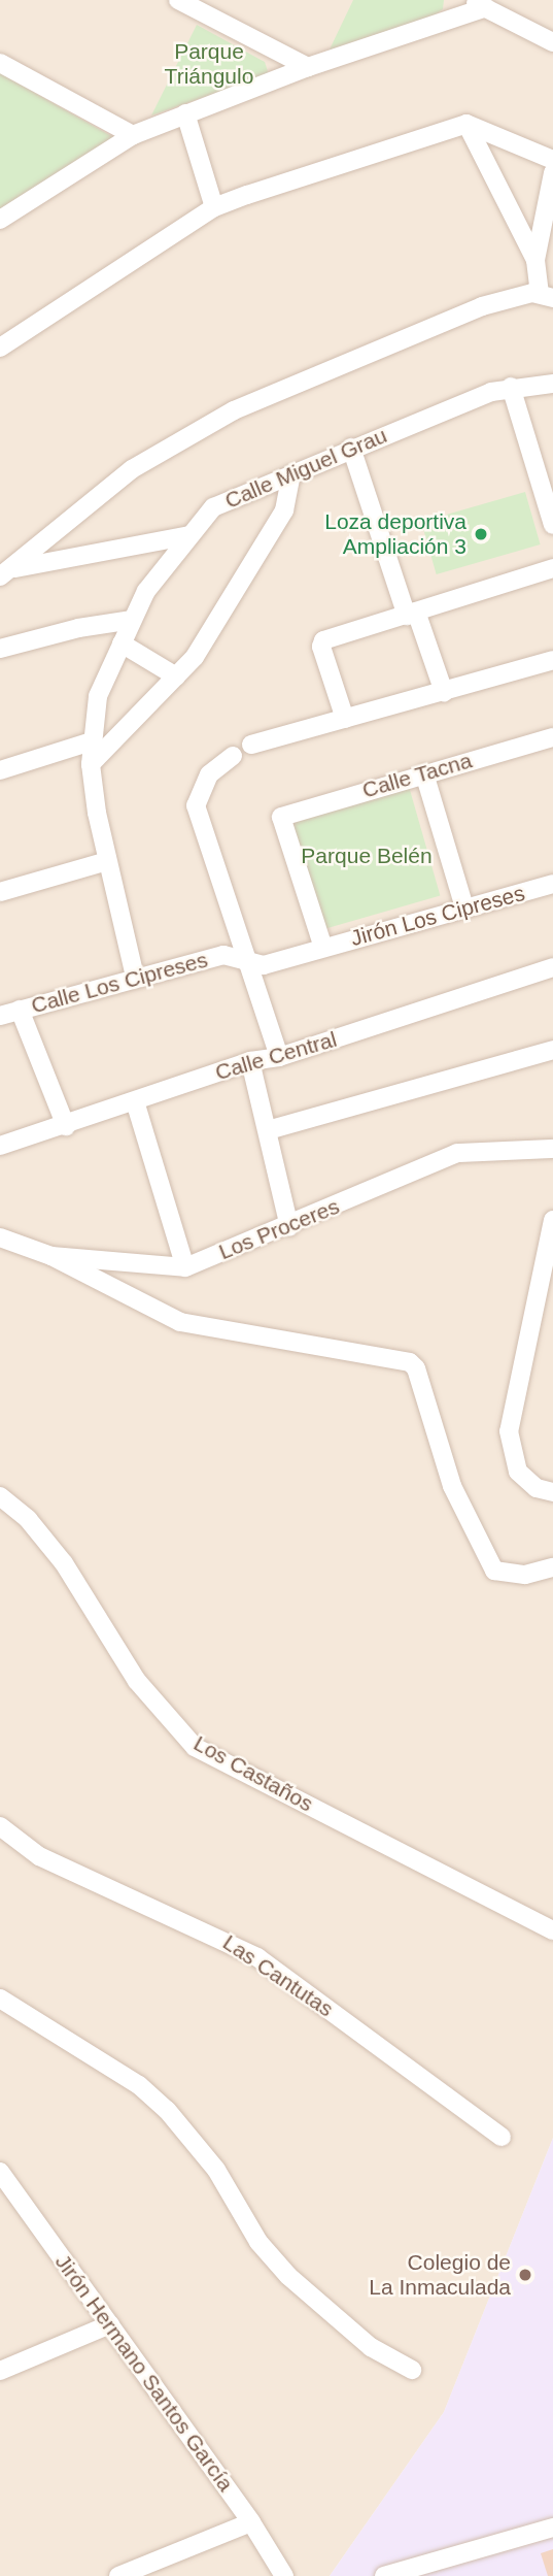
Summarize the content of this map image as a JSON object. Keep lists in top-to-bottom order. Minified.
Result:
{"streets":{"street":["Calle Miguel Grau","Calle Tacna","Jirón Los Cipreses","Calle Los Cipreses","Calle Central","Los Proceres","Los Castaños","Las Cantutas","Jirón Hermano Santos García"]},"crossings":[["Calle Miguel Grau","Calle Los Cipreses"],["Calle Tacna","Jirón Los Cipreses"],["Calle Tacna","Calle Los Cipreses"],["Jirón Los Cipreses","Calle Los Cipreses"]],"parks":["Parque Triángulo","Parque Belén"],"places":["Loza deportiva Ampliación 3","Colegio de La Inmaculada"]}
